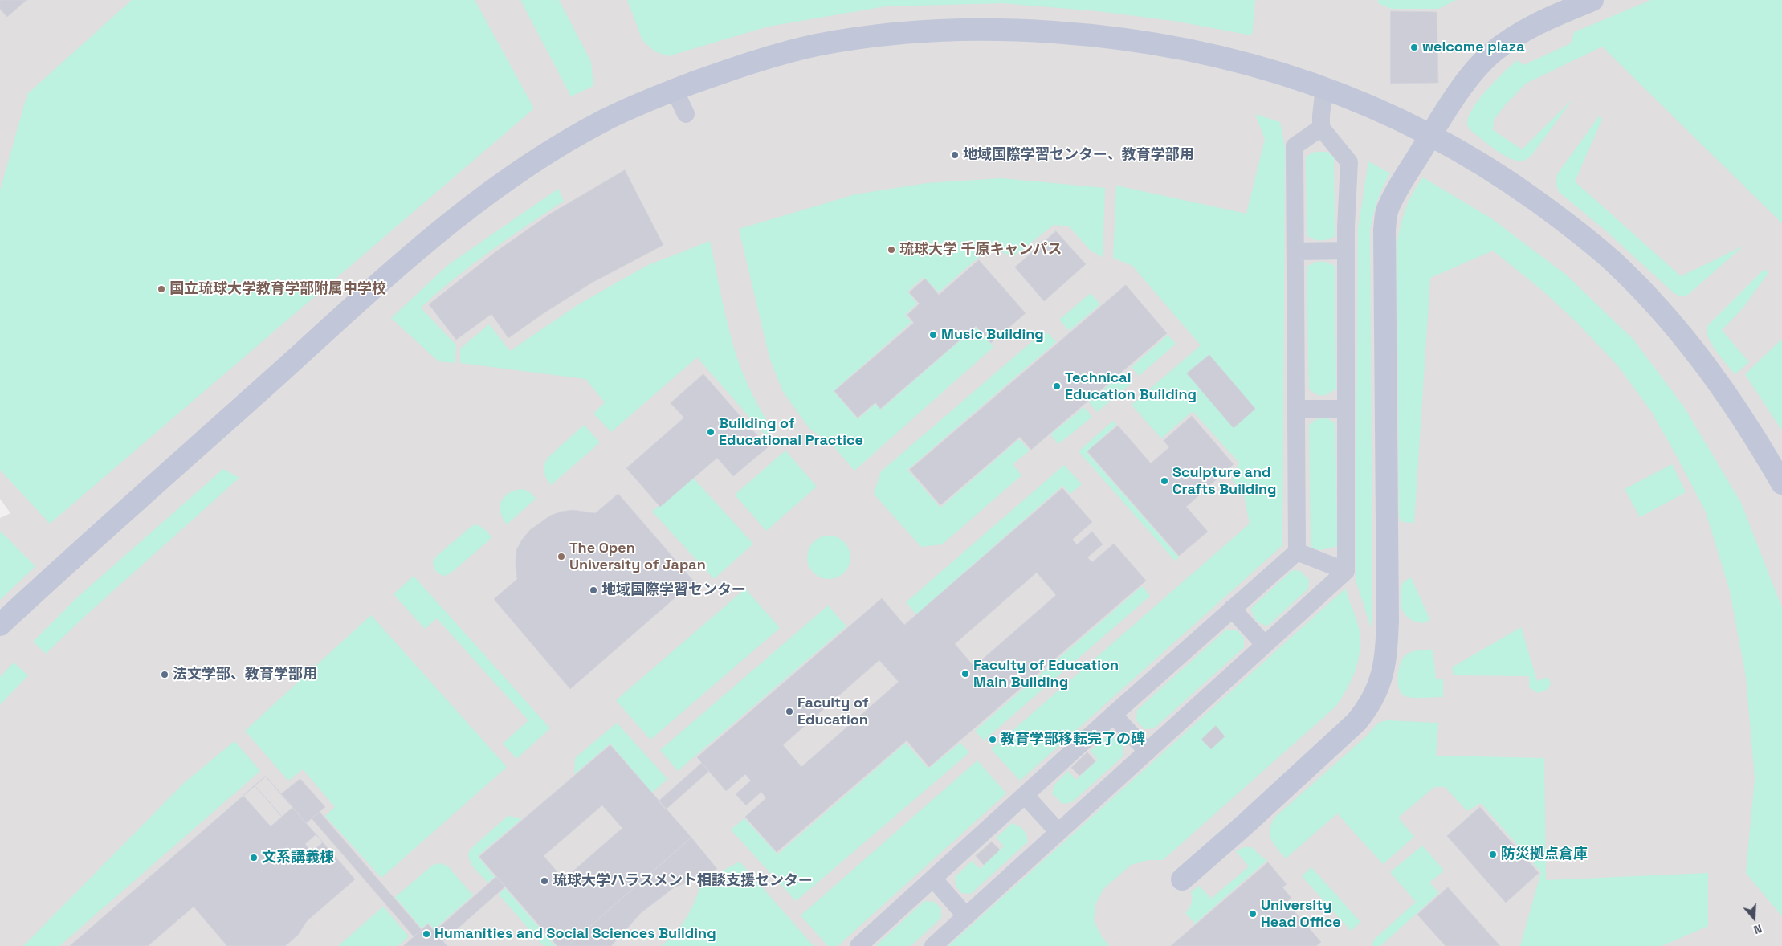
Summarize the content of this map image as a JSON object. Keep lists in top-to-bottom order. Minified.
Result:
{"places":["welcome plaza","地域国際学習センター、教育学部用","琉球大学 千原キャンパス","国立琉球大学教育学部附属中学校","Music Building","Technical Education Building","Building of Educational Practice","Sculpture and Crafts Building","The Open University of Japan","地域国際学習センター","Faculty of Education Main Building","法文学部、教育学部用","Faculty of Education","教育学部移転完了の碑","防災拠点倉庫","文系講義棟","琉球大学ハラスメント相談支援センター","University Head Office","Humanities and Social Sciences Building"],"north":"bottom"}
